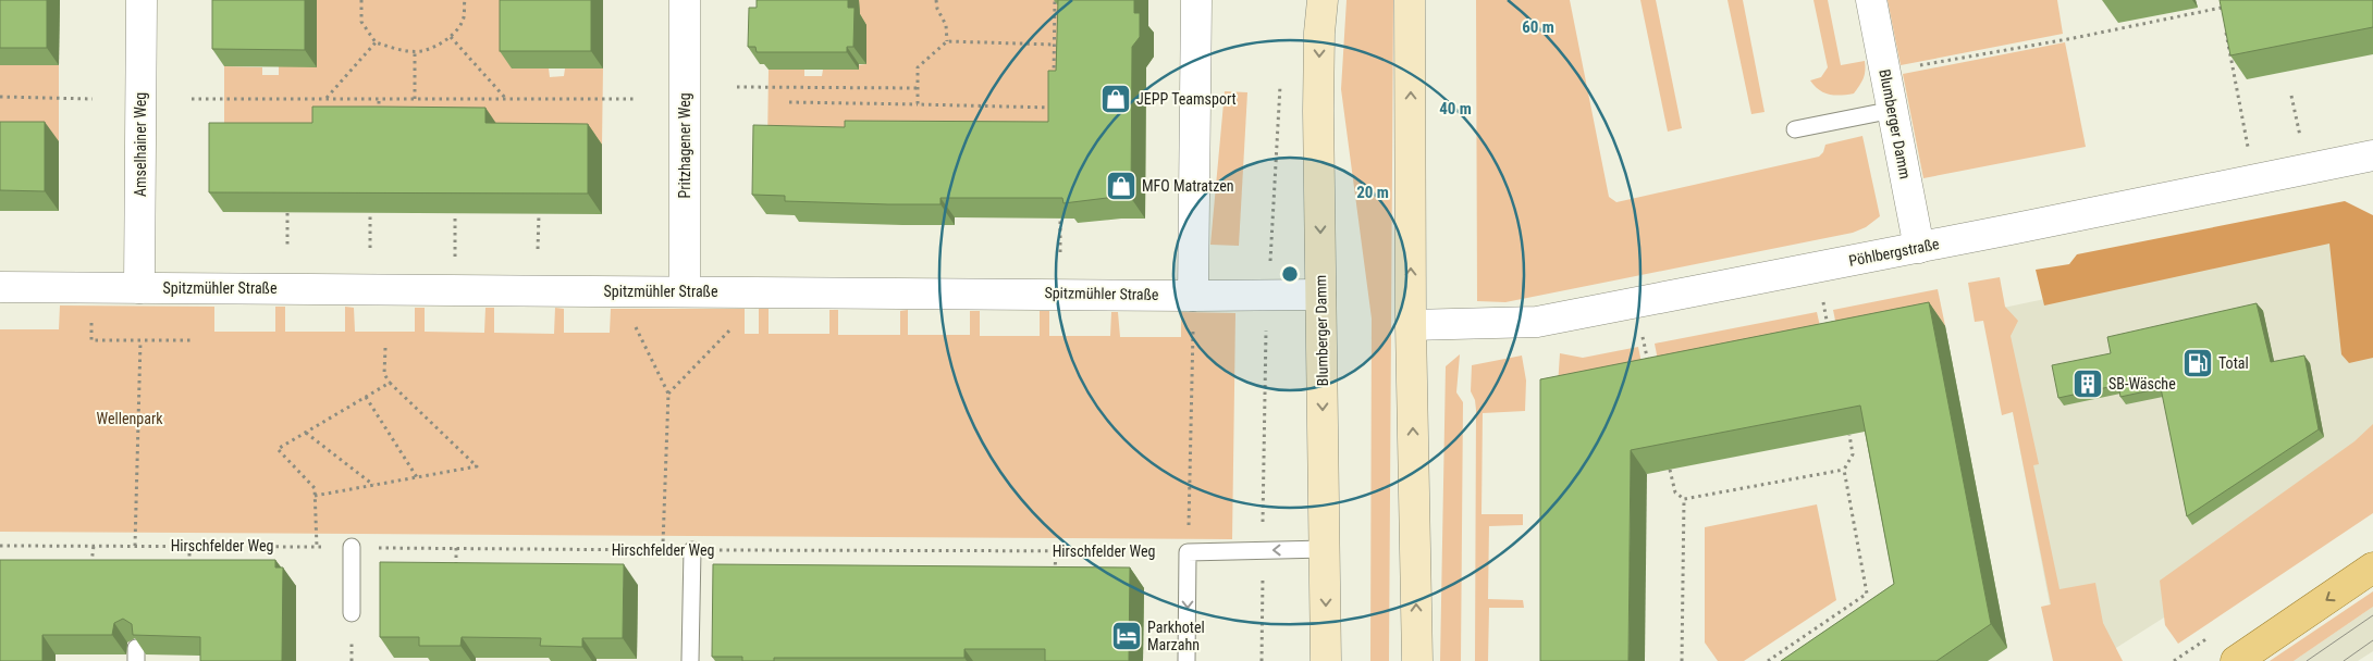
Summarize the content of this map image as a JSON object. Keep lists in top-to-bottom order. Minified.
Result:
{"streets":{"main road":["Blumberger Damm"],"street":["Amselhainer Weg","Pritzhagener Weg","Pöhlbergstraße","Spitzmühler Straße"],"path":["Hirschfelder Weg"]},"crossings":[["Blumberger Damm","Pöhlbergstraße"],["Blumberger Damm","Spitzmühler Straße"],["Amselhainer Weg","Spitzmühler Straße"],["Pritzhagener Weg","Spitzmühler Straße"]],"parks":["Wellenpark"],"places":{"shop":["JEPP Teamsport","MFO Matratzen"],"fuel station":["Total"],"building":["SB-Wäsche"],"hotel":["Parkhotel Marzahn"]},"rings":["60 m","40 m","20 m"]}
